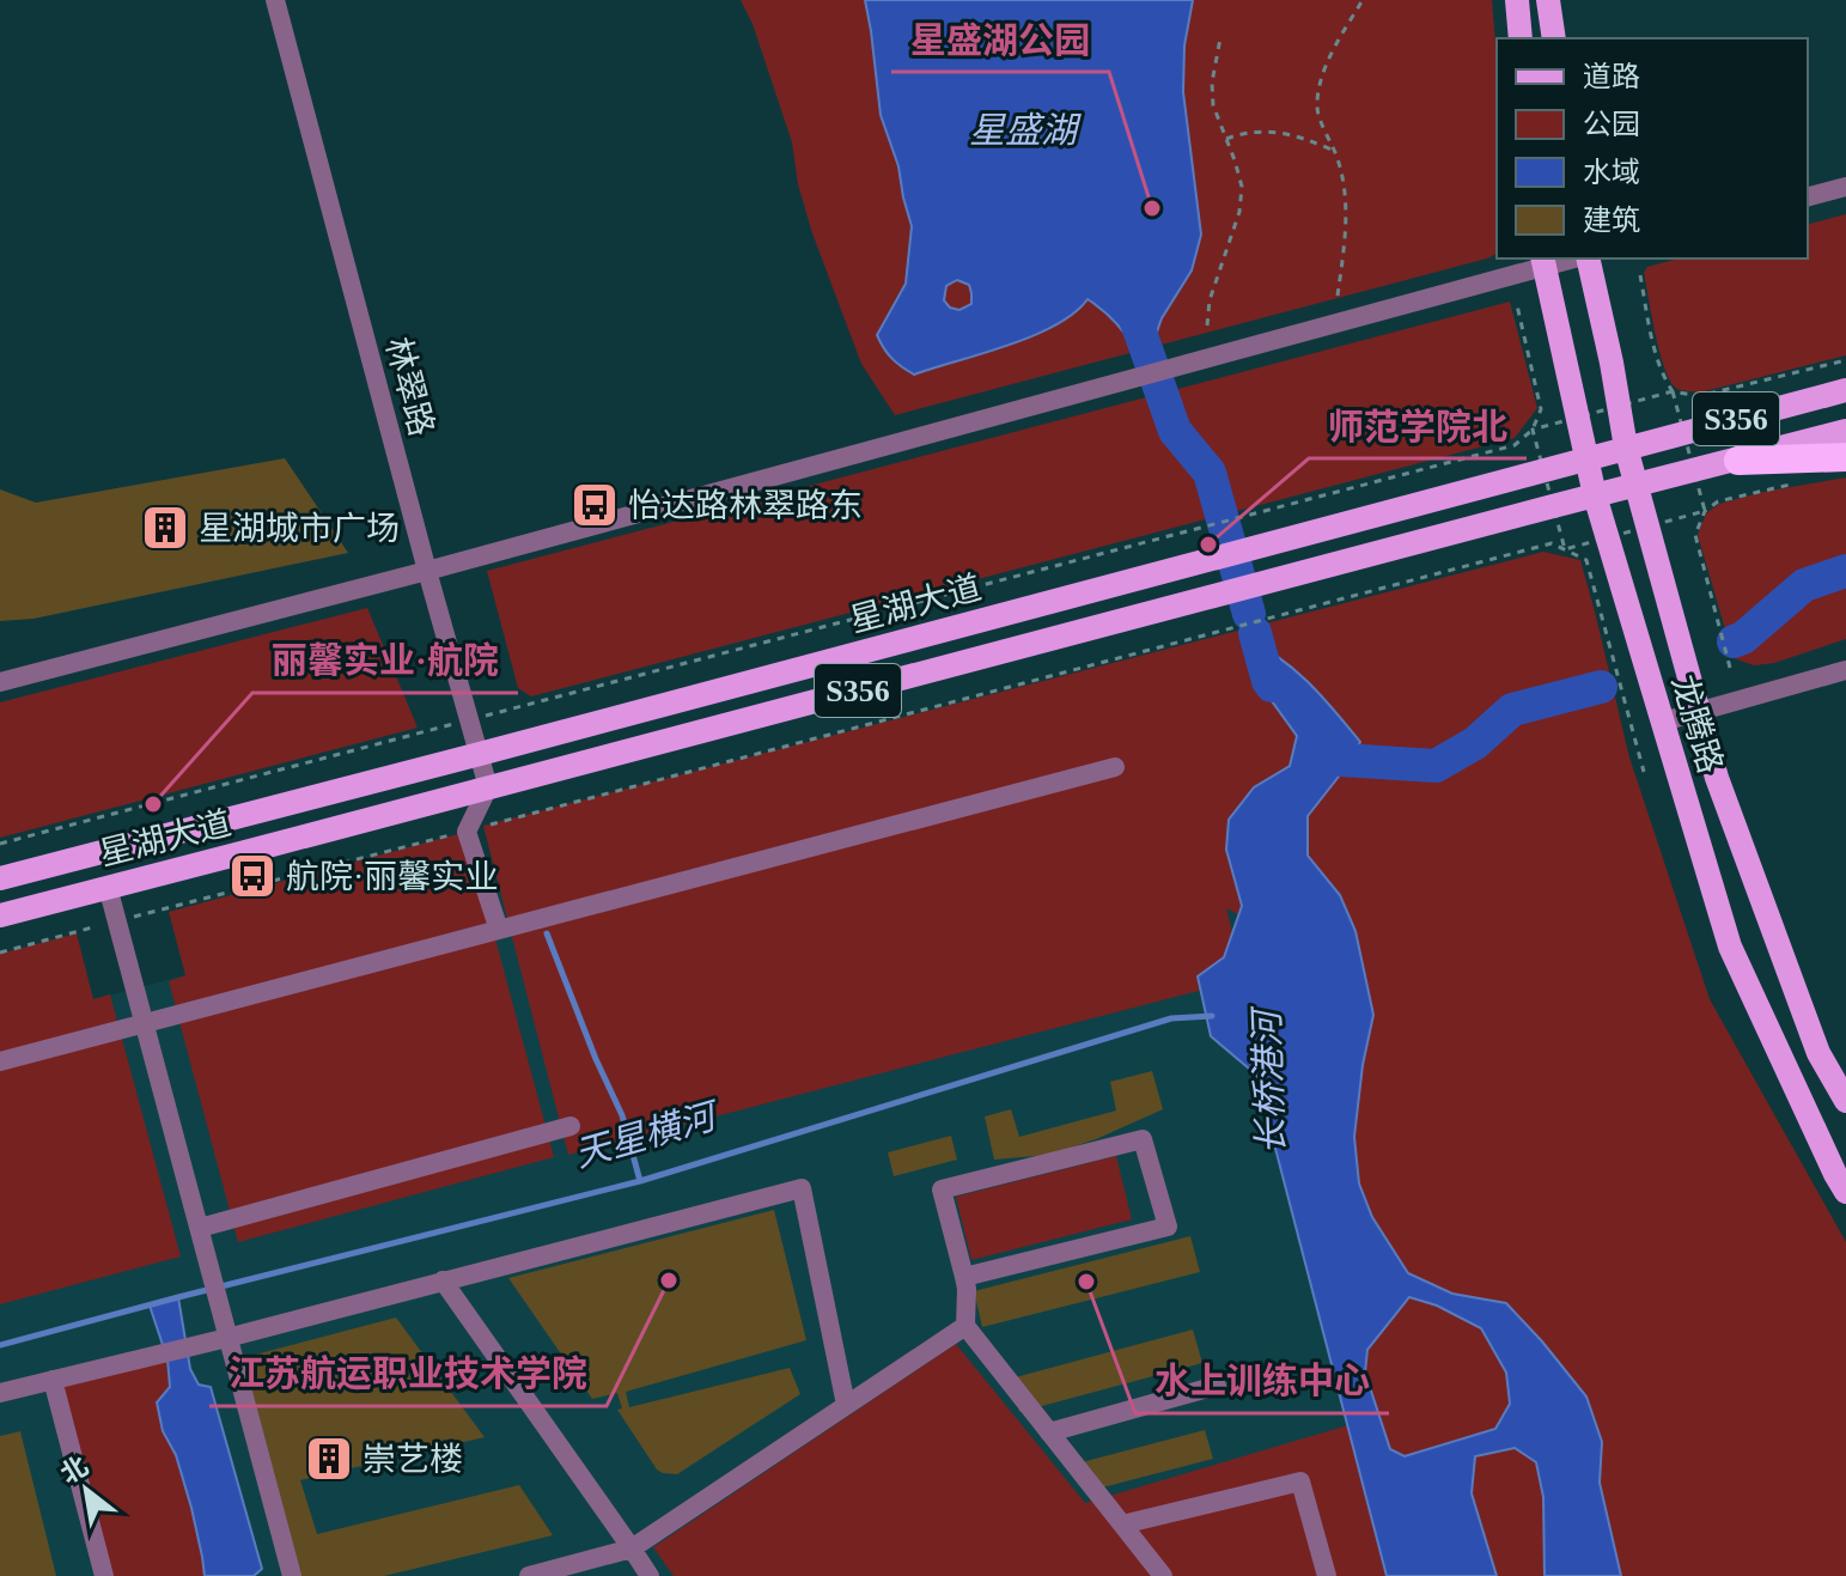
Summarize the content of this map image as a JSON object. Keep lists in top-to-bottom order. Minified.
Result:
{"streets":{"main road":["S356","星湖大道","龙腾路"],"street":["林翠路"]},"crossings":[["林翠路","星湖大道"],["星湖大道","龙腾路"]],"water":["星盛湖","长桥港河","天星横河"],"places":{"other":["星盛湖公园","师范学院北","丽馨实业·航院","江苏航运职业技术学院","水上训练中心"],"bus stop":["怡达路林翠路东","航院·丽馨实业"],"building":["星湖城市广场","崇艺楼"]},"legend":["道路","公园","水域","建筑"],"north":"top left"}
